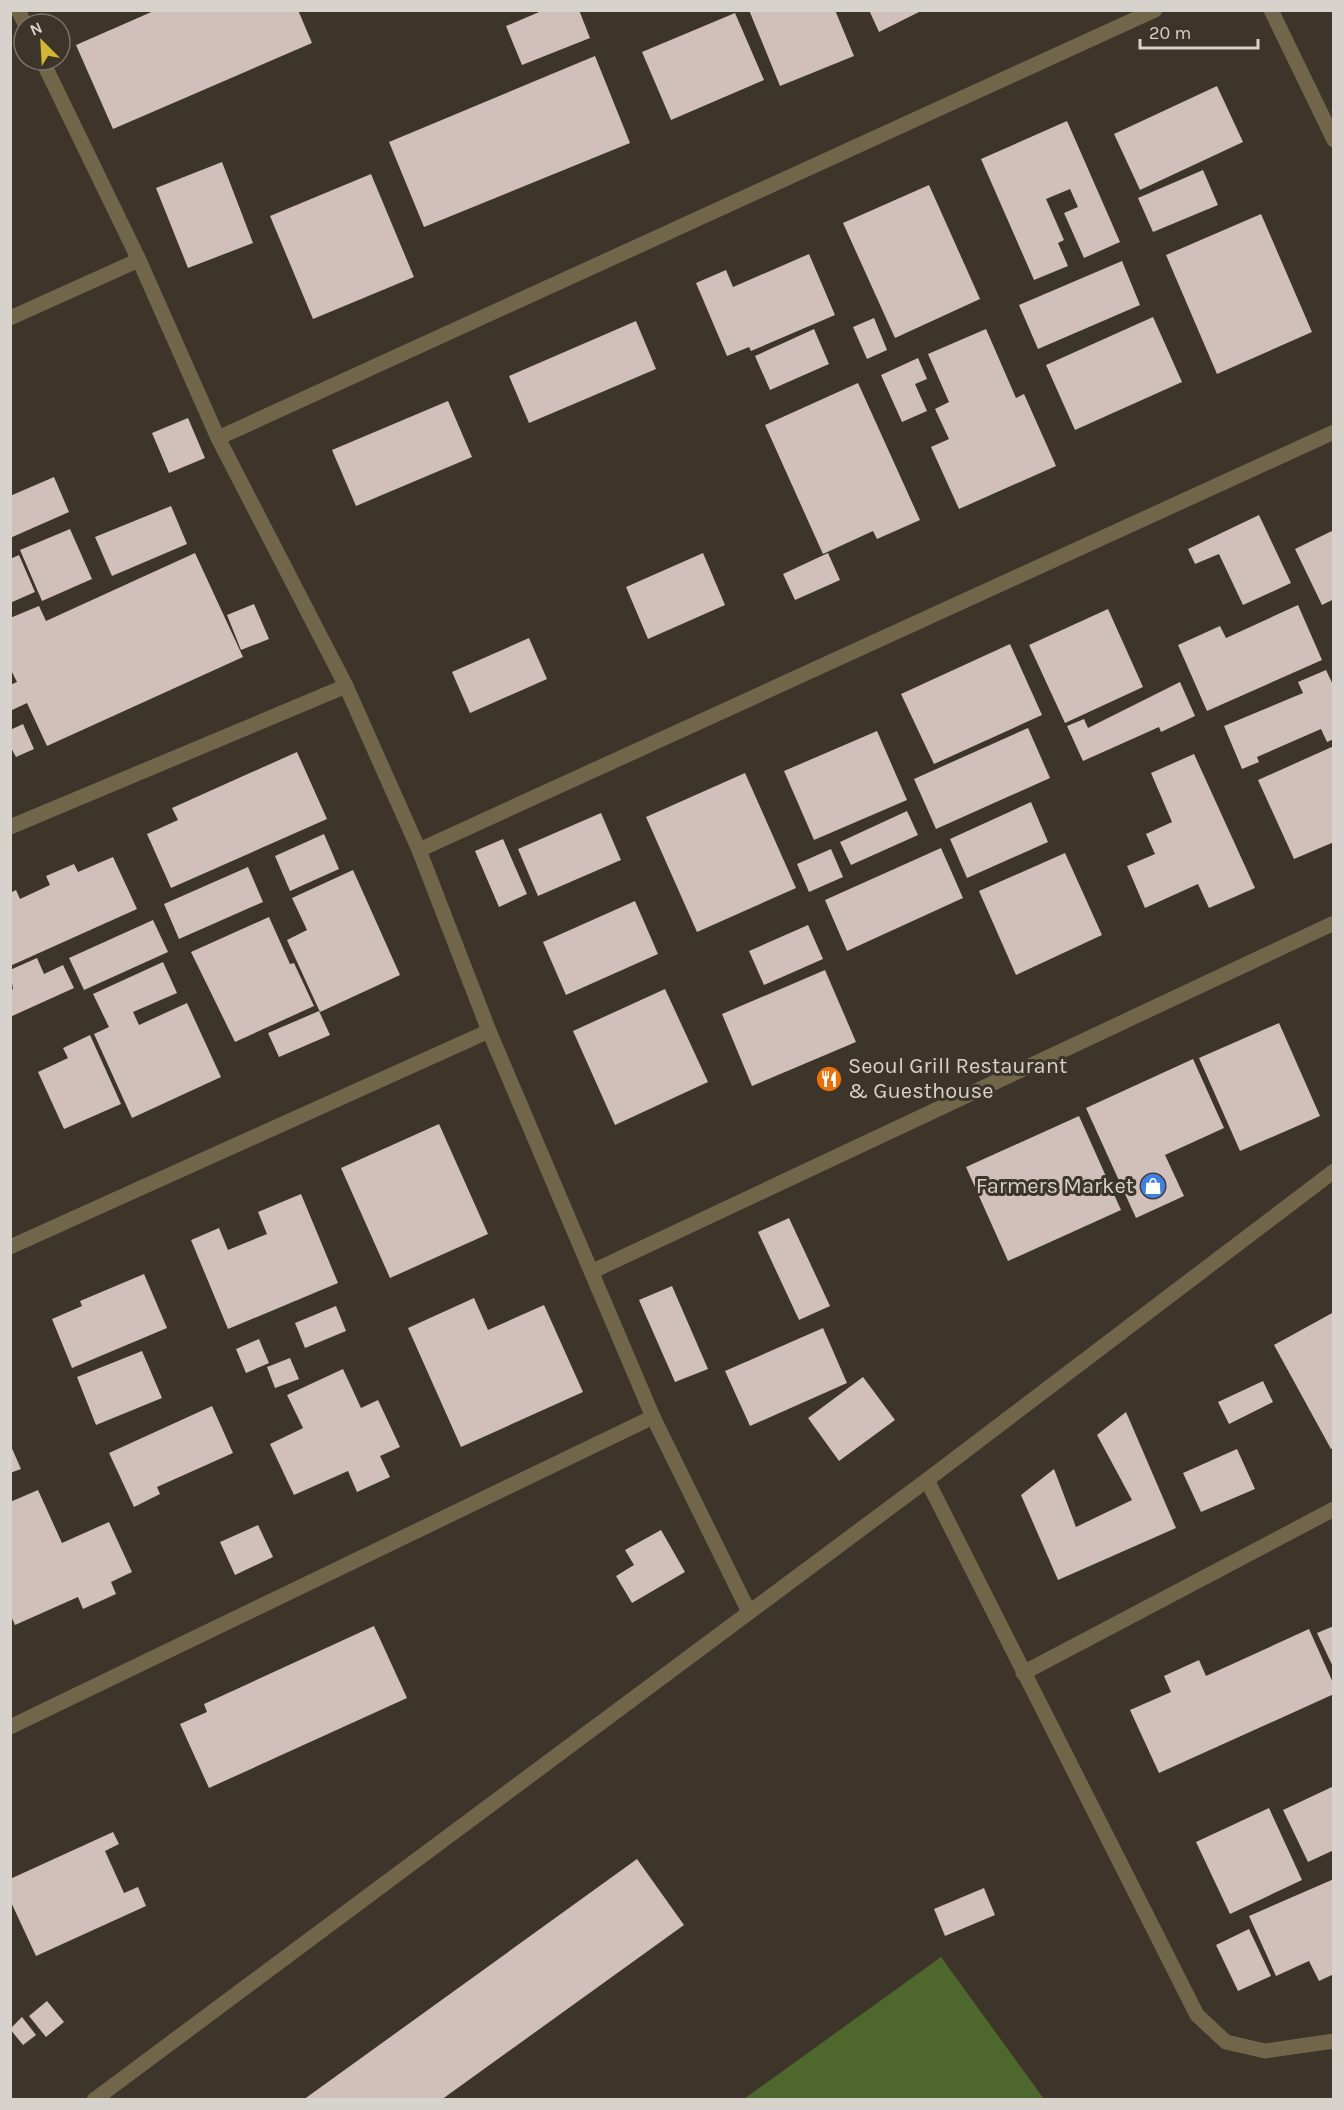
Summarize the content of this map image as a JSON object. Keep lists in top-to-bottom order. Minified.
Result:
{"places":{"restaurant":["Seoul Grill Restaurant & Guesthouse"],"shop":["Farmers Market"]},"scale_bar":"20 m","north":"top left"}
